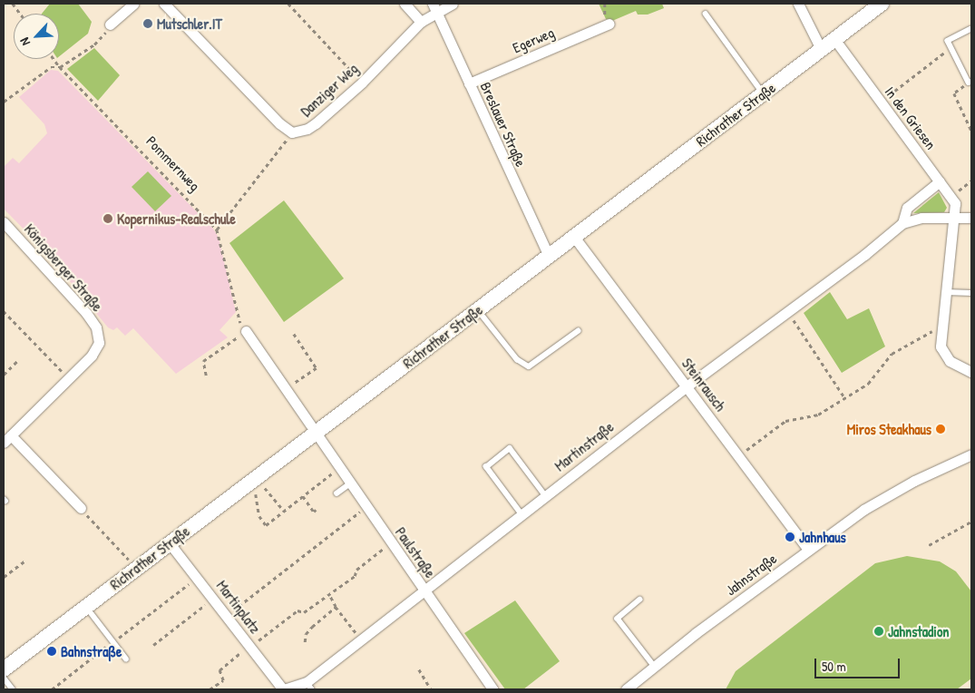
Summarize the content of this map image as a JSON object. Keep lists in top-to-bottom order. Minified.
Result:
{"streets":{"street":["Egerweg","Danziger Weg","Richrather Straße","In den Griesen","Breslauer Straße","Königsberger Straße","Steinrausch","Martinstraße","Paulstraße","Jahnstraße","Martinplatz"],"path":["Pommernweg"]},"crossings":[["Egerweg","Breslauer Straße"],["Danziger Weg","Breslauer Straße"],["Richrather Straße","In den Griesen"],["Richrather Straße","Breslauer Straße"],["Richrather Straße","Steinrausch"],["Richrather Straße","Paulstraße"],["Richrather Straße","Martinplatz"],["In den Griesen","Martinstraße"],["Steinrausch","Martinstraße"],["Steinrausch","Jahnstraße"],["Martinstraße","Paulstraße"],["Martinstraße","Martinplatz"]],"places":["Mutschler.IT","Kopernikus-Realschule","Miros Steakhaus","Jahnhaus","Jahnstadion","Bahnstraße"],"scale_bar":"50 m","north":"bottom left"}
